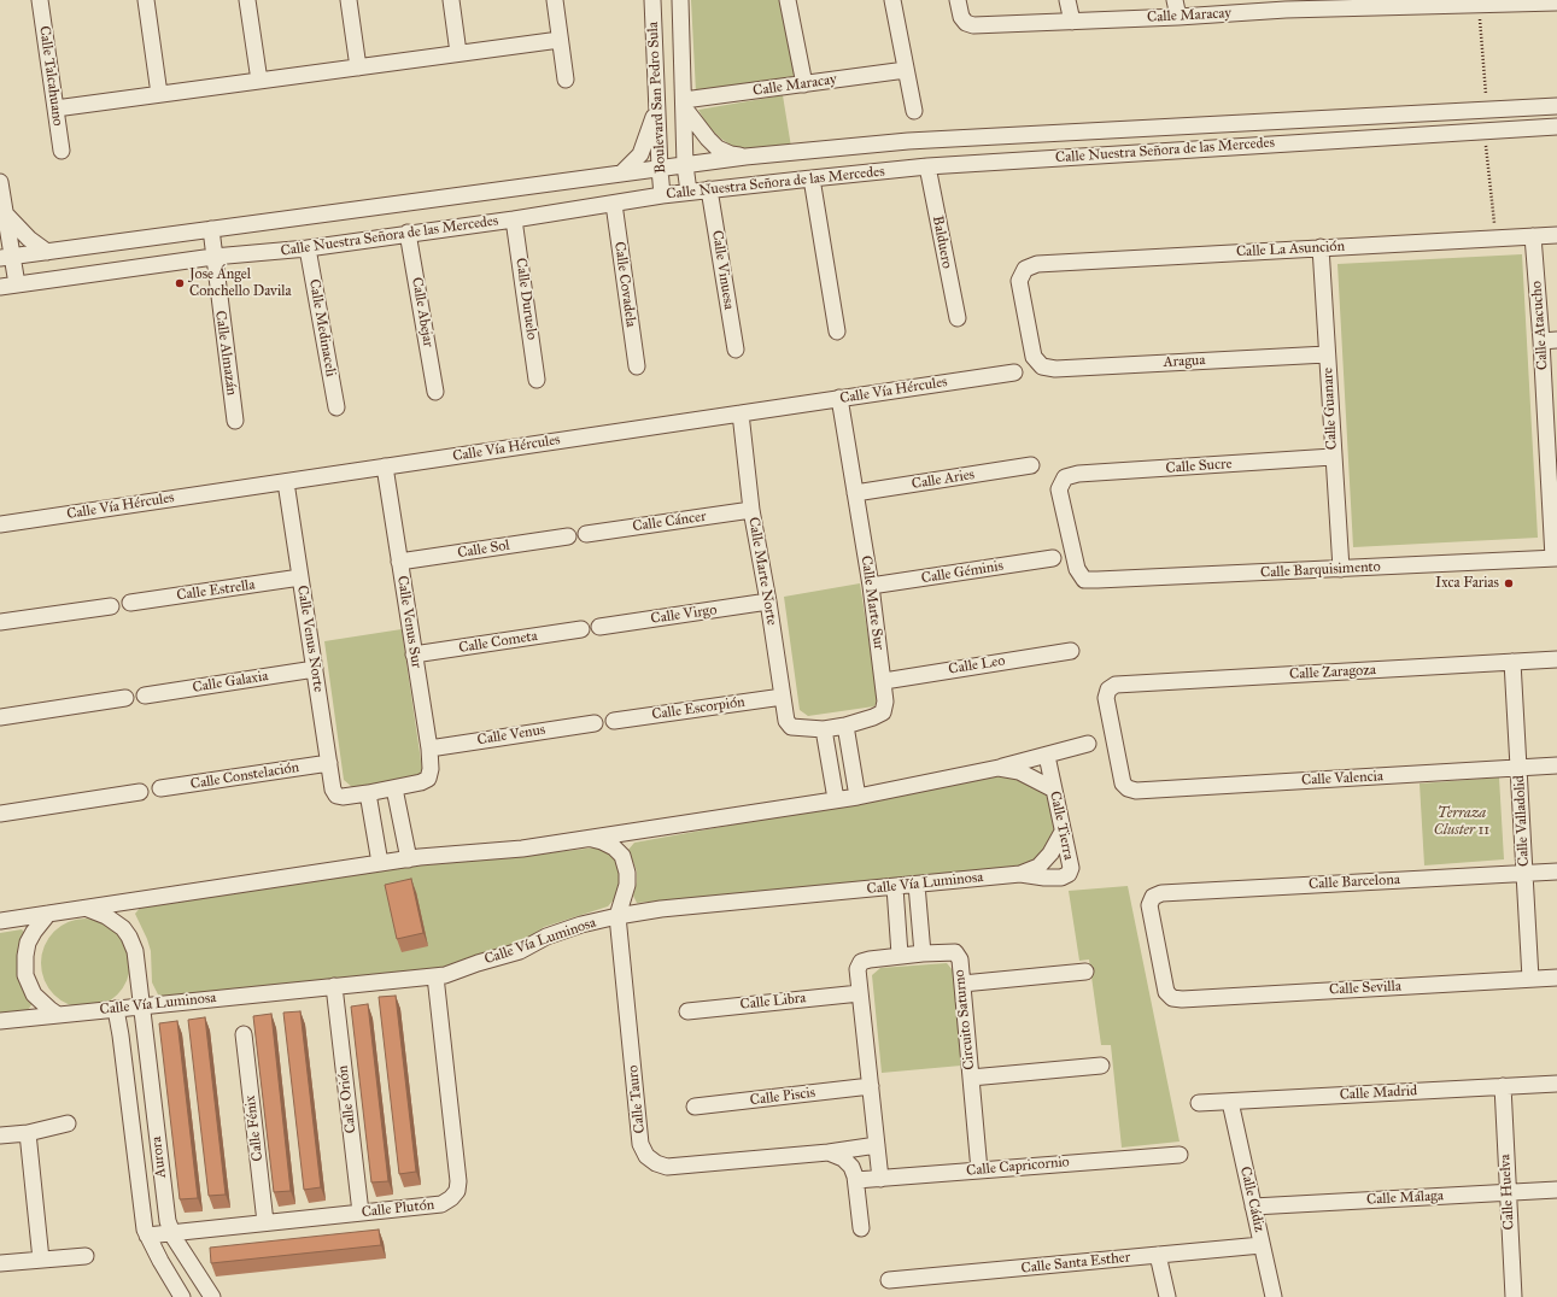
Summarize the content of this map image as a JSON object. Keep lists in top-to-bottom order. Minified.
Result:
{"streets":{"street":["Calle Maracay","Calle Talcahuano","Boulevard San Pedro Sula","Calle Nuestra Señora de las Mercedes","Balduero","Calle La Asunción","Calle Vinuesa","Calle Covadela","Calle Duruelo","Calle Abejar","Calle Atacucho","Calle Medinaceli","Calle Almazán","Aragua","Calle Vía Hércules","Calle Guanare","Calle Sucre","Calle Aries","Calle Cáncer","Calle Sol","Calle Barquisimento","Calle Marte Norte","Calle Géminis","Calle Estrella","Calle Marte Sur","Calle Virgo","Calle Venus Sur","Calle Venus Norte","Calle Cometa","Calle Leo","Calle Zaragoza","Calle Galaxia","Calle Escorpión","Calle Venus","Calle Constelación","Calle Valencia","Calle Valladolid","Calle Tierra","Calle Barcelona","Calle Vía Luminosa","Calle Sevilla","Calle Libra","Circuito Saturno","Calle Madrid","Calle Piscis","Calle Orión","Calle Tauro","Calle Fénix","Aurora","Calle Capricornio","Calle Huelva","Calle Málaga","Calle Cádiz","Calle Plutón","Calle Santa Esther"]},"crossings":[["Calle Maracay","Boulevard San Pedro Sula"],["Boulevard San Pedro Sula","Calle Nuestra Señora de las Mercedes"],["Calle Nuestra Señora de las Mercedes","Balduero"],["Calle Nuestra Señora de las Mercedes","Calle Vinuesa"],["Calle Nuestra Señora de las Mercedes","Calle Covadela"],["Calle Nuestra Señora de las Mercedes","Calle Duruelo"],["Calle Nuestra Señora de las Mercedes","Calle Abejar"],["Calle Nuestra Señora de las Mercedes","Calle Medinaceli"],["Calle Nuestra Señora de las Mercedes","Calle Almazán"],["Calle La Asunción","Calle Atacucho"],["Calle La Asunción","Aragua"],["Calle La Asunción","Calle Guanare"],["Calle Atacucho","Calle Barquisimento"],["Aragua","Calle Guanare"],["Calle Vía Hércules","Calle Marte Norte"],["Calle Vía Hércules","Calle Marte Sur"],["Calle Vía Hércules","Calle Venus Sur"],["Calle Vía Hércules","Calle Venus Norte"],["Calle Guanare","Calle Sucre"],["Calle Guanare","Calle Barquisimento"],["Calle Sucre","Calle Barquisimento"],["Calle Aries","Calle Marte Sur"],["Calle Cáncer","Calle Marte Norte"],["Calle Sol","Calle Venus Sur"],["Calle Marte Norte","Calle Marte Sur"],["Calle Marte Norte","Calle Virgo"],["Calle Marte Norte","Calle Escorpión"],["Calle Géminis","Calle Marte Sur"],["Calle Estrella","Calle Venus Norte"],["Calle Marte Sur","Calle Leo"],["Calle Venus Sur","Calle Cometa"],["Calle Venus Sur","Calle Venus"],["Calle Venus Norte","Calle Galaxia"],["Calle Venus Norte","Calle Constelación"],["Calle Zaragoza","Calle Valencia"],["Calle Zaragoza","Calle Valladolid"],["Calle Valencia","Calle Valladolid"],["Calle Valladolid","Calle Barcelona"],["Calle Valladolid","Calle Sevilla"],["Calle Tierra","Calle Vía Luminosa"],["Calle Barcelona","Calle Sevilla"],["Calle Vía Luminosa","Calle Orión"],["Calle Vía Luminosa","Calle Tauro"],["Calle Vía Luminosa","Aurora"],["Calle Vía Luminosa","Calle Plutón"],["Calle Libra","Circuito Saturno"],["Circuito Saturno","Calle Piscis"],["Circuito Saturno","Calle Tauro"],["Circuito Saturno","Calle Capricornio"],["Calle Madrid","Calle Huelva"],["Calle Madrid","Calle Cádiz"],["Calle Orión","Calle Plutón"],["Calle Fénix","Calle Plutón"],["Aurora","Calle Plutón"],["Calle Huelva","Calle Málaga"],["Calle Málaga","Calle Cádiz"],["Calle Cádiz","Calle Santa Esther"]],"parks":["Terraza Cluster 11"],"places":["Jose Ángel Conchello Davila","Ixca Farias"]}
